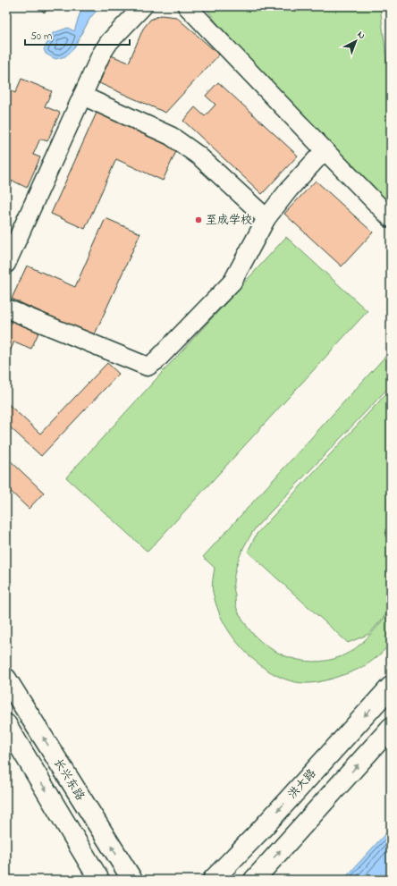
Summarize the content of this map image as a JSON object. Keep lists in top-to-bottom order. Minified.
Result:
{"streets":{"main road":["长兴东路","洪大路"]},"places":["至成学校"],"scale_bar":"50 m","north":"top right"}
